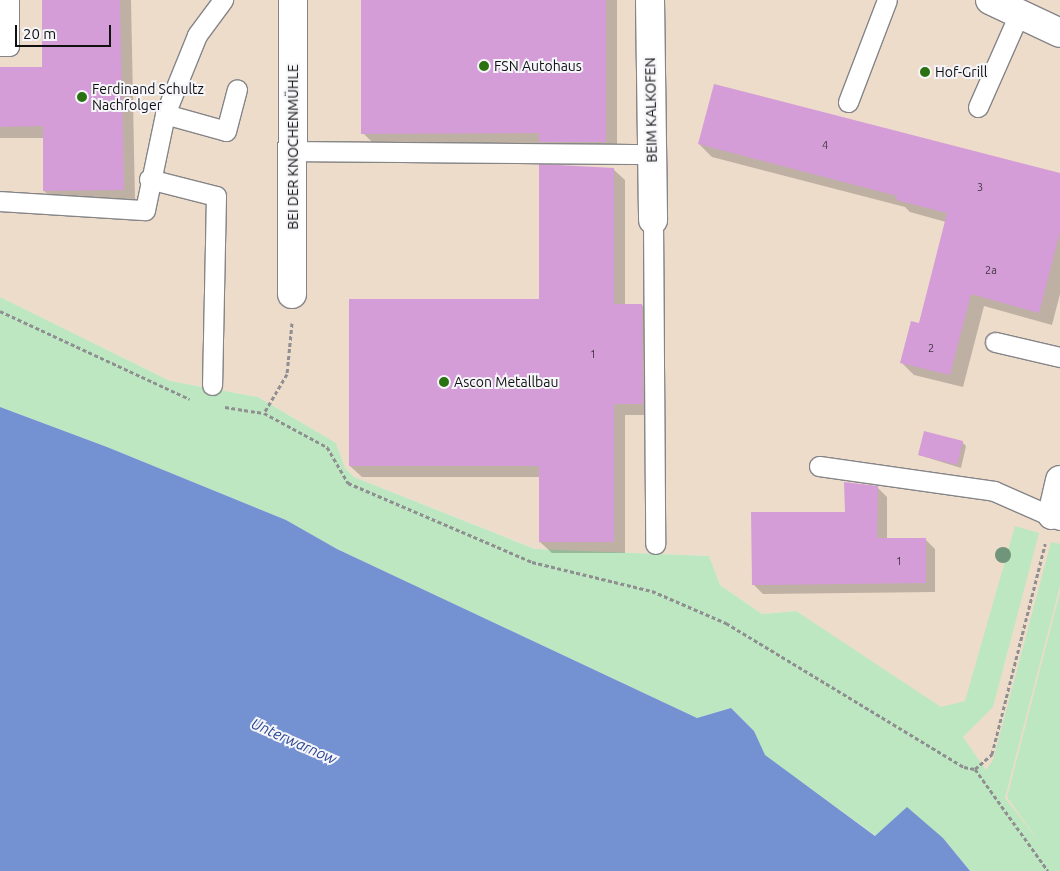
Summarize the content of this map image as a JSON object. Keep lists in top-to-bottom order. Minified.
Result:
{"streets":{"street":["BEIM KALKOFEN","BEI DER KNOCHENMÜHLE"]},"water":["Unterwarnow"],"places":["FSN Autohaus","Hof-Grill","Ferdinand Schultz Nachfolger","Ascon Metallbau"],"house_numbers":["4","3","2a","2","1","1"],"scale_bar":"20 m"}
